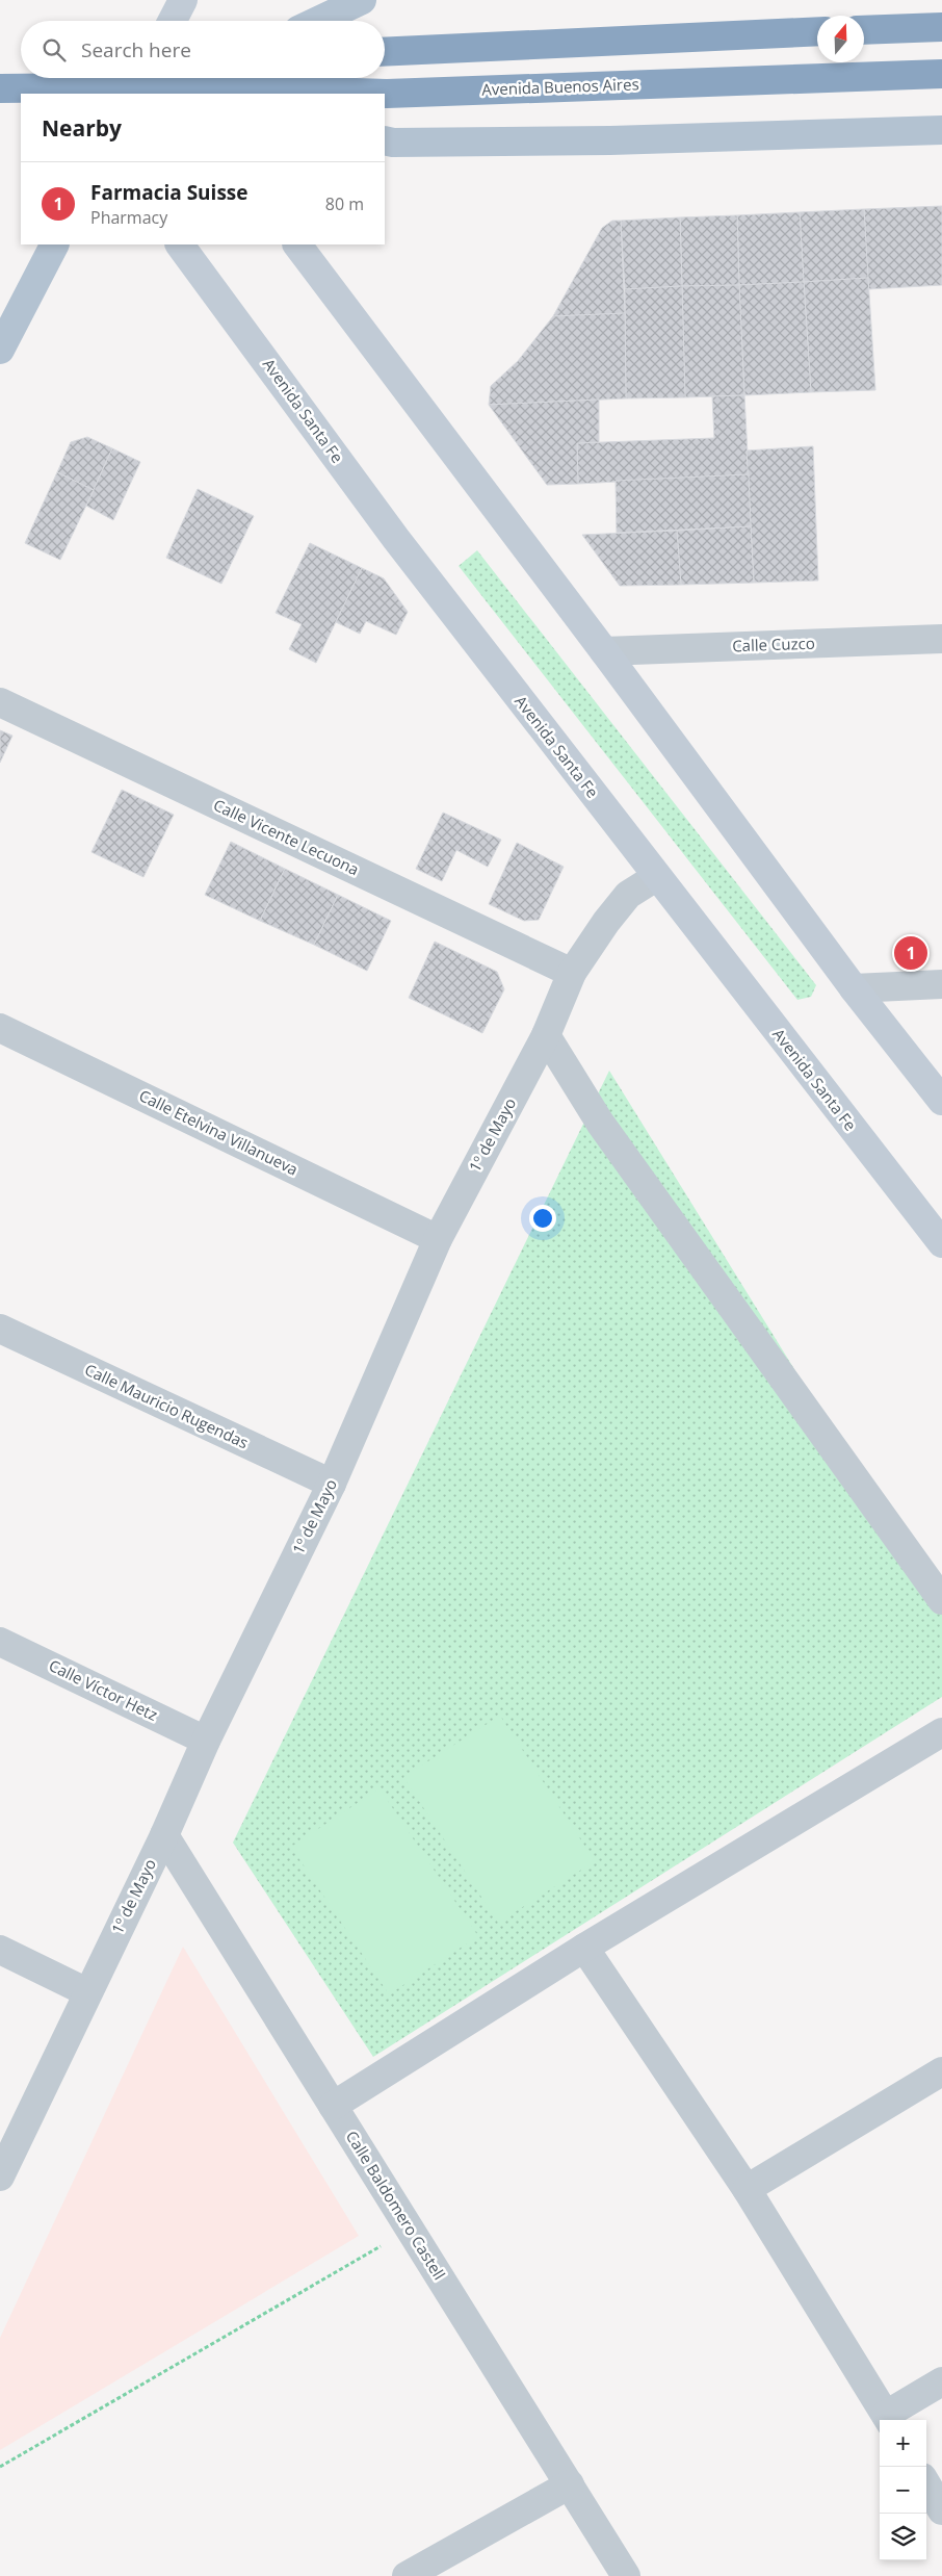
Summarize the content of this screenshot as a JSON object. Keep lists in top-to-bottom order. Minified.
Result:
{"streets":{"highway":["Avenida Buenos Aires"],"main road":["Avenida Santa Fe"],"street":["Calle Cuzco","Calle Vicente Lecuona","Calle Etelvina Villanueva","1º de Mayo","Calle Mauricio Rugendas","Calle Víctor Hetz","Calle Baldomero Castell"]},"crossings":[["Avenida Santa Fe","1º de Mayo"],["Calle Vicente Lecuona","1º de Mayo"],["Calle Etelvina Villanueva","1º de Mayo"],["1º de Mayo","Calle Mauricio Rugendas"],["1º de Mayo","Calle Víctor Hetz"],["1º de Mayo","Calle Baldomero Castell"]],"north":"top","page":{"search":"Search here","heading":"Nearby","list":[{"mark":"1","name":"Farmacia Suisse","note":"Pharmacy","value":"80 m"}],"pins":"1","map_buttons":["+","−"]}}
